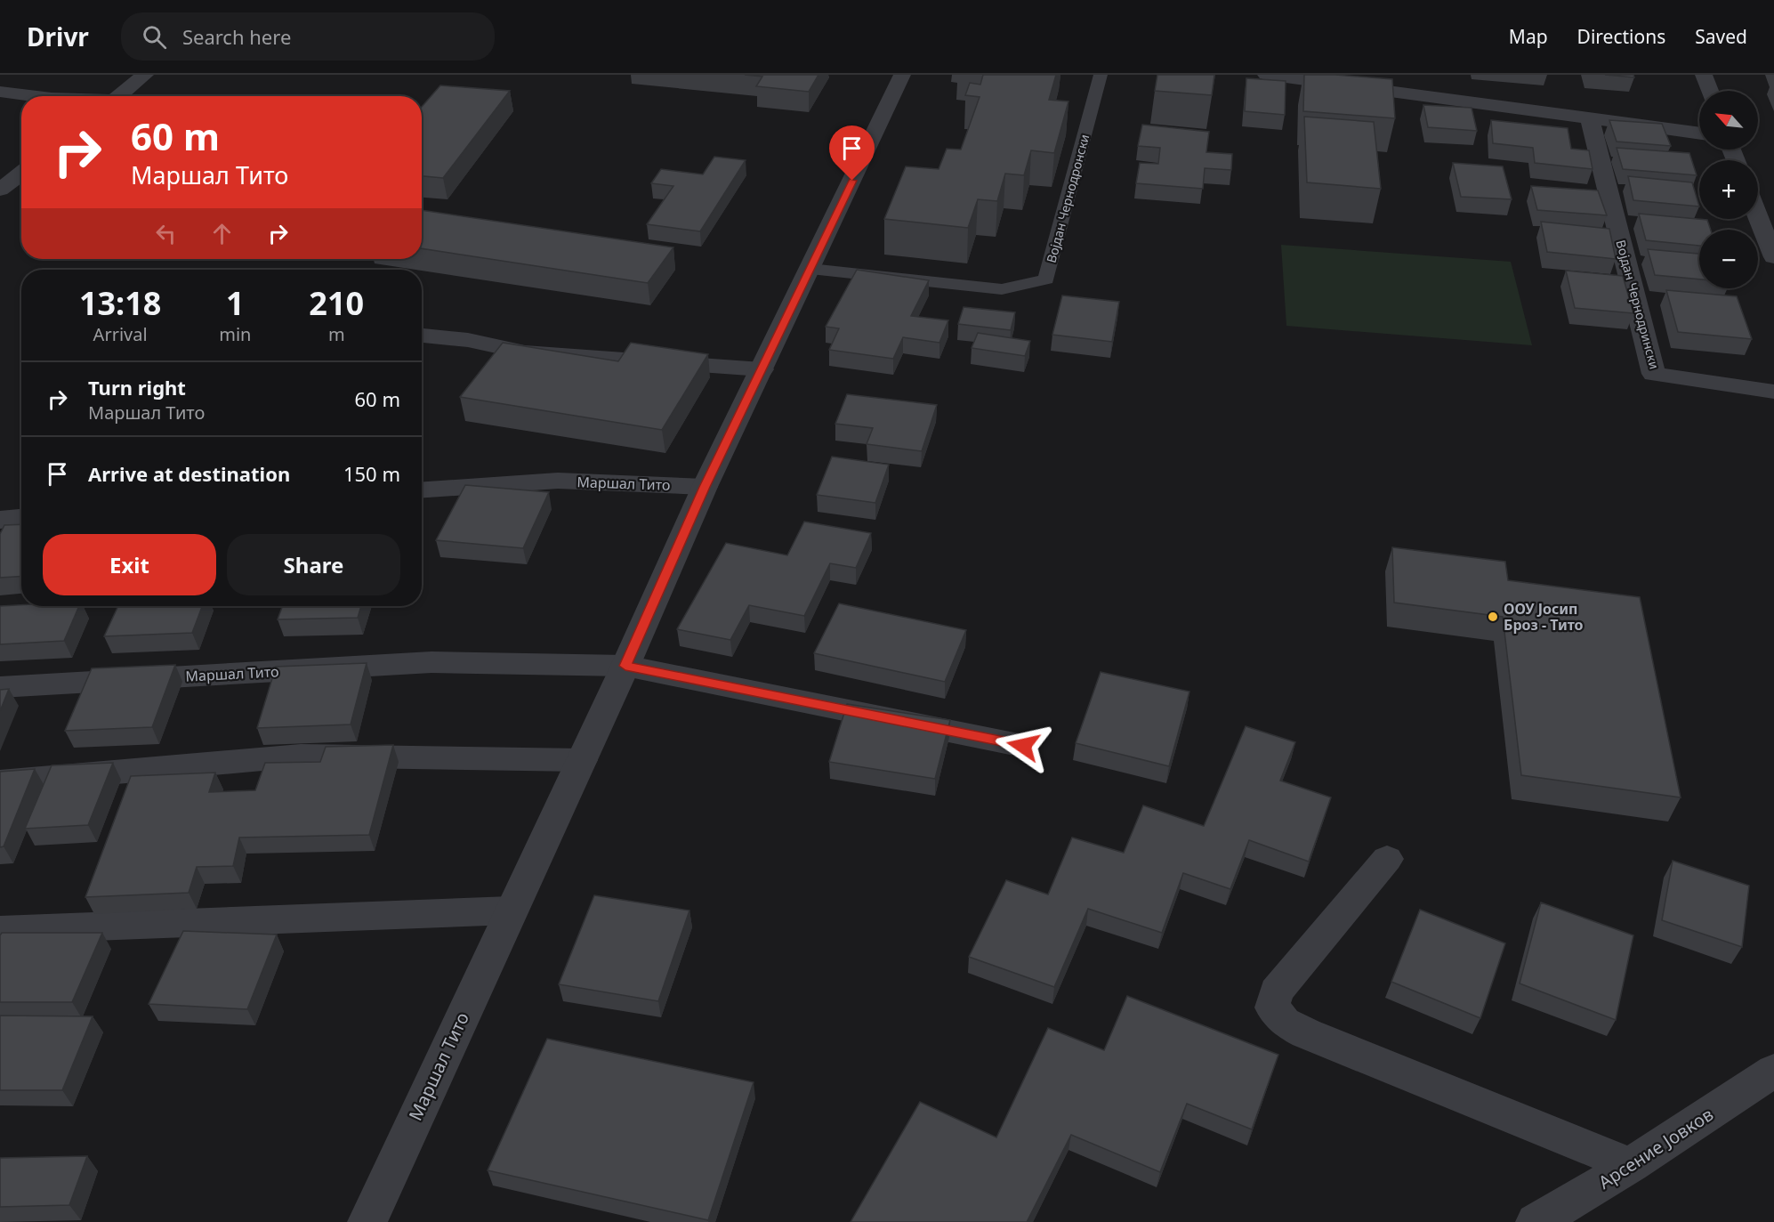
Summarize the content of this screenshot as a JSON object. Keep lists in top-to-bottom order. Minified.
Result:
{"streets":{"street":["Војдан Чернодрински","Маршал Тито","Арсение Јовков"],"lane":["Војдан Чернодронски"]},"crossings":[["Војдан Чернодронски","Маршал Тито"]],"places":["ООУ Јосип Броз - Тито"],"north":"top left","page":{"header":"Drivr","search":"Search here","nav":["Map","Directions","Saved"],"map_buttons":["+","−"],"turn":["60 m","Маршал Тито"],"eta":["13:18","Arrival","1","min","210","m"],"list":[{"name":"Turn right","note":"Маршал Тито","value":"60 m"},{"name":"Arrive at destination","value":"150 m"}],"buttons":["Exit","Share"]}}
